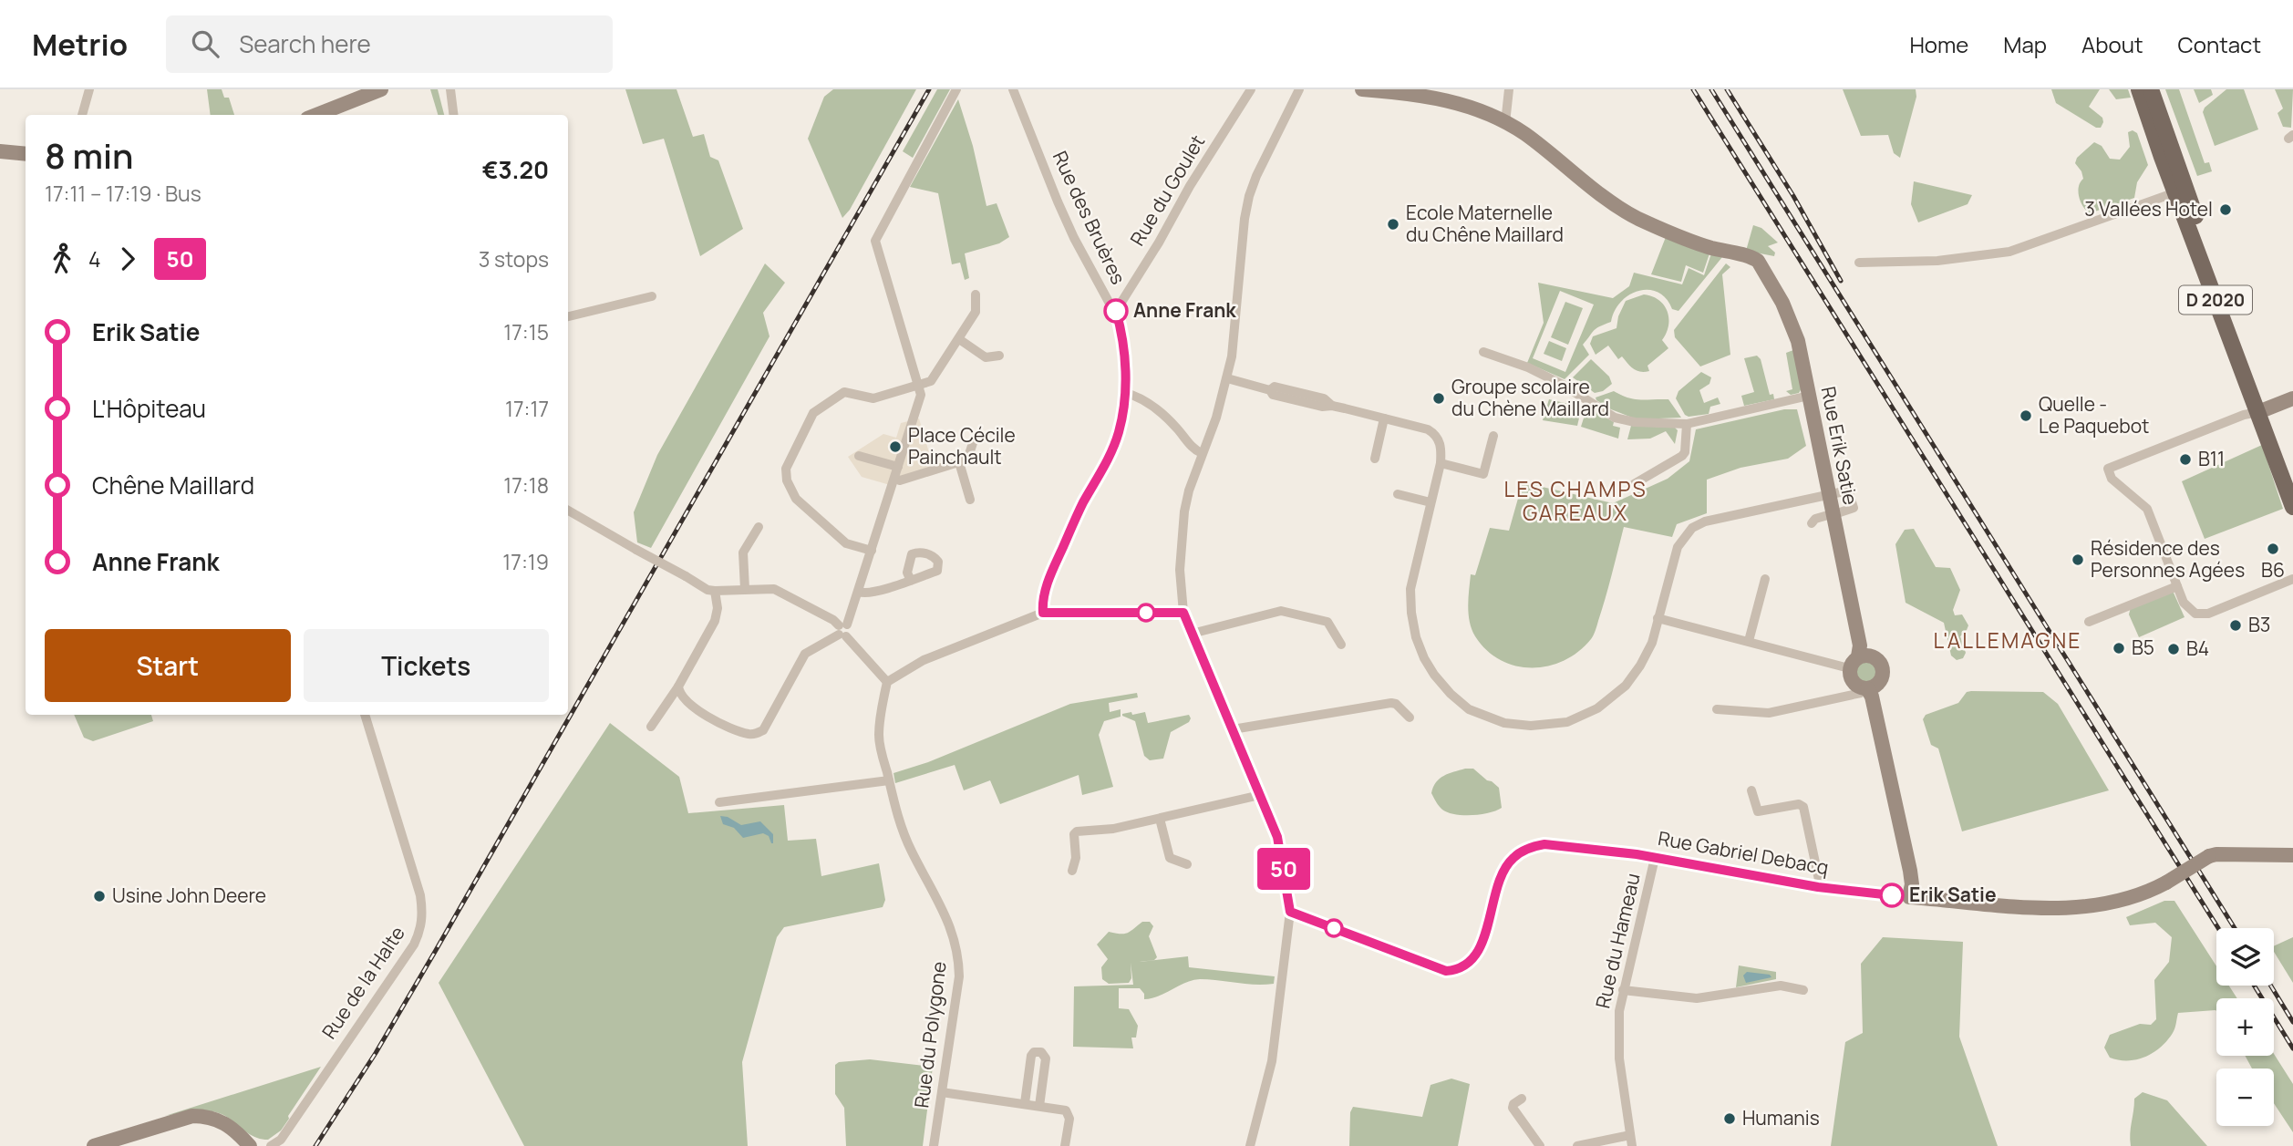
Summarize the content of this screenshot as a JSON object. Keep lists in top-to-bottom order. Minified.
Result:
{"streets":{"main road":["D 2020"],"street":["Rue du Goulet","Rue des Bruères","Rue Erik Satie","Rue Gabriel Debacq","Rue du Hameau","Rue de la Halte","Rue du Polygone"]},"crossings":[["Rue du Goulet","Rue des Bruères"],["Rue Erik Satie","Rue Gabriel Debacq"],["Rue Gabriel Debacq","Rue du Hameau"]],"districts":["LES CHAMPS GAREAUX","L'ALLEMAGNE"],"places":["3 Vallées Hotel","Ecole Maternelle du Chêne Maillard","Anne Frank","Groupe scolaire du Chène Maillard","Quelle - Le Paquebot","Place Cécile Painchault","B11","B6","Résidence des Personnes Agées","B3","B5","B4","Erik Satie","Usine John Deere","Humanis"],"lines":["bus line 50"],"page":{"header":"Metrio","search":"Search here","nav":["Home","Map","About","Contact"],"on_map":"50","heading":["8 min","17:11 – 17:19 · Bus","€3.20"],"legs":["4","50","3 stops"],"list":[{"name":"Erik Satie","value":"17:15"},{"name":"L'Hôpiteau","value":"17:17"},{"name":"Chêne Maillard","value":"17:18"},{"name":"Anne Frank","value":"17:19"}],"buttons":["Start","Tickets"],"map_buttons":["+","−"]}}
